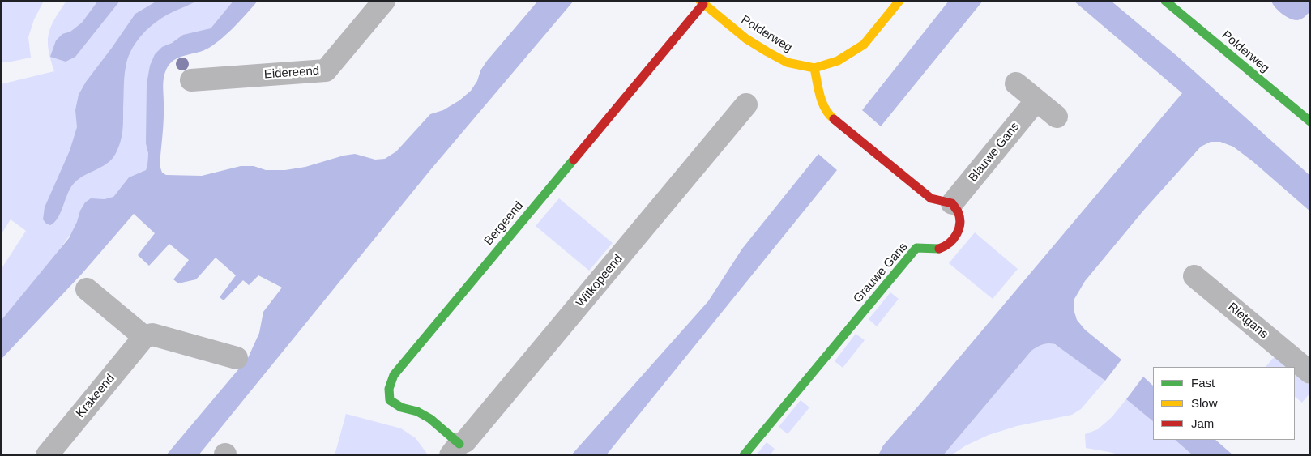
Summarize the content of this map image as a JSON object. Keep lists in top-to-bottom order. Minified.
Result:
{"streets":{"street":["Polderweg","Eidereend","Blauwe Gans","Bergeend","Grauwe Gans","Witkopeend","Rietgans","Krakeend"]},"crossings":[["Polderweg","Bergeend"],["Blauwe Gans","Grauwe Gans"],["Bergeend","Witkopeend"]],"legend":["Fast","Slow","Jam"]}
